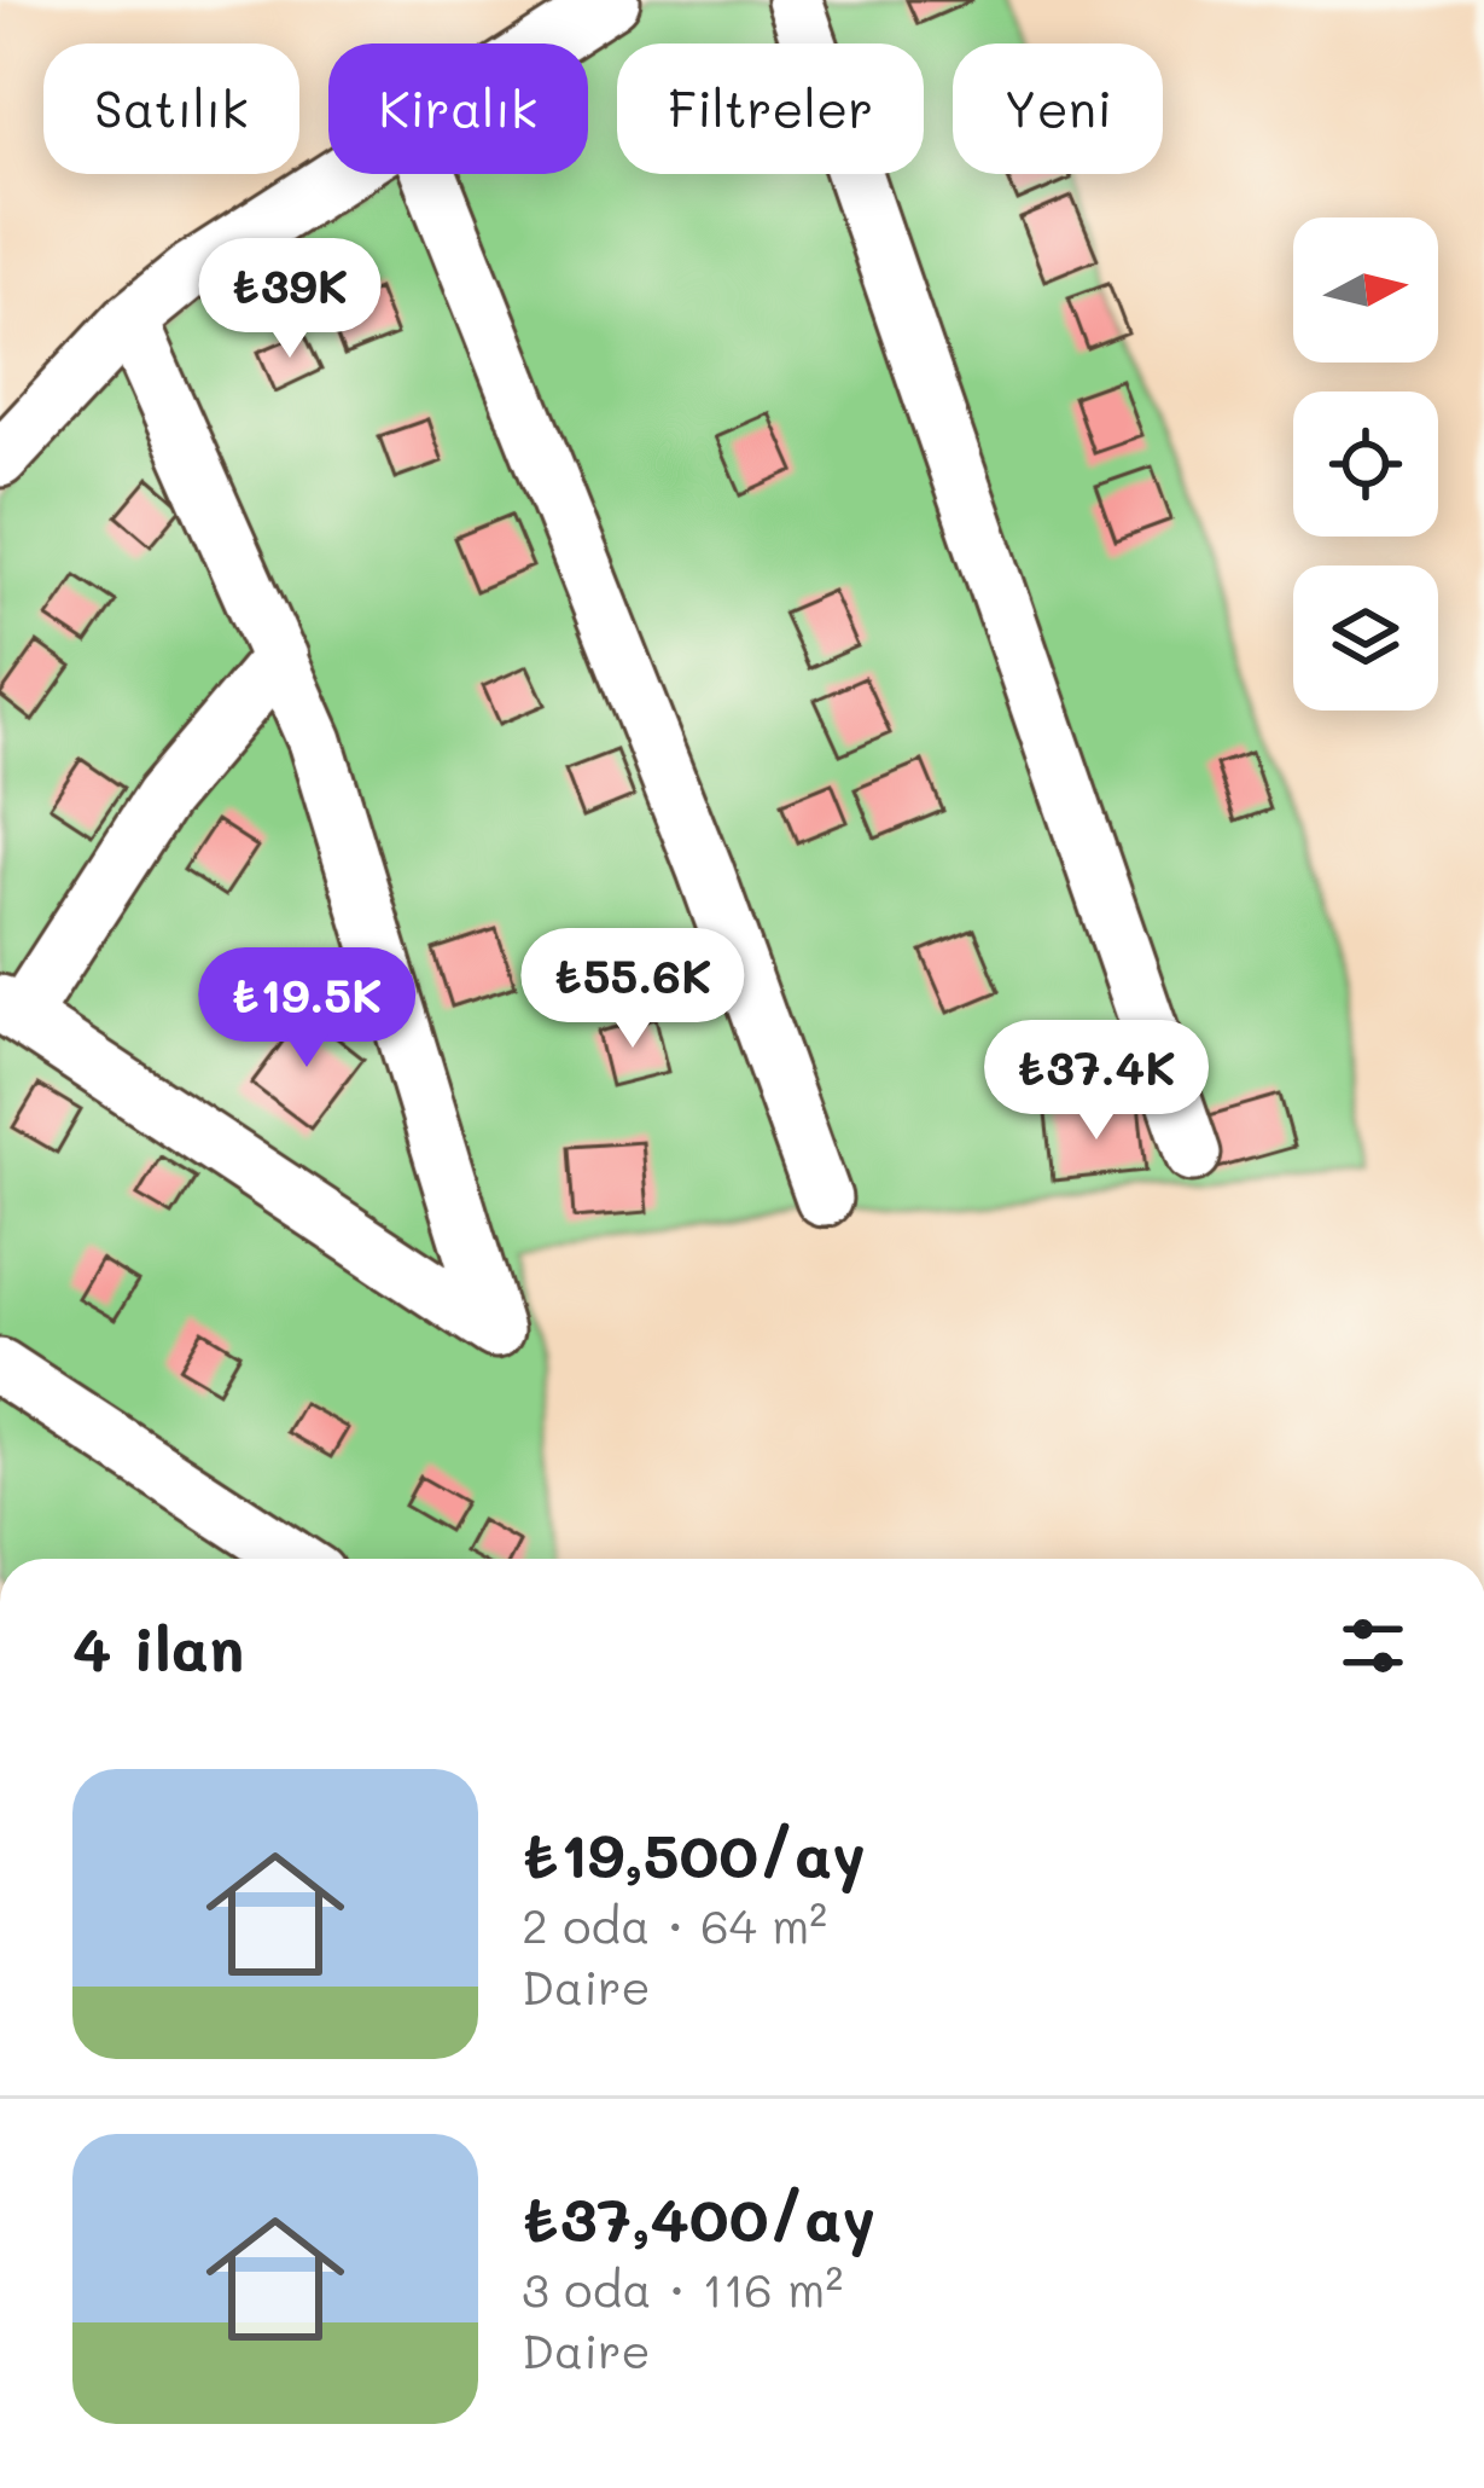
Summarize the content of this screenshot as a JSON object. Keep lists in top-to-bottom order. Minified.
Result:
{"north":"right","page":{"chip":["Satılık","Kiralık","Filtreler","Yeni"],"price":["₺39K","₺55.6K","₺19.5K","₺37.4K"],"heading":"4 ilan","list":[{"name":"₺19,500/ay","note":"2 oda · 64 m² · Daire"},{"name":"₺37,400/ay","note":"3 oda · 116 m² · Daire"}]}}
